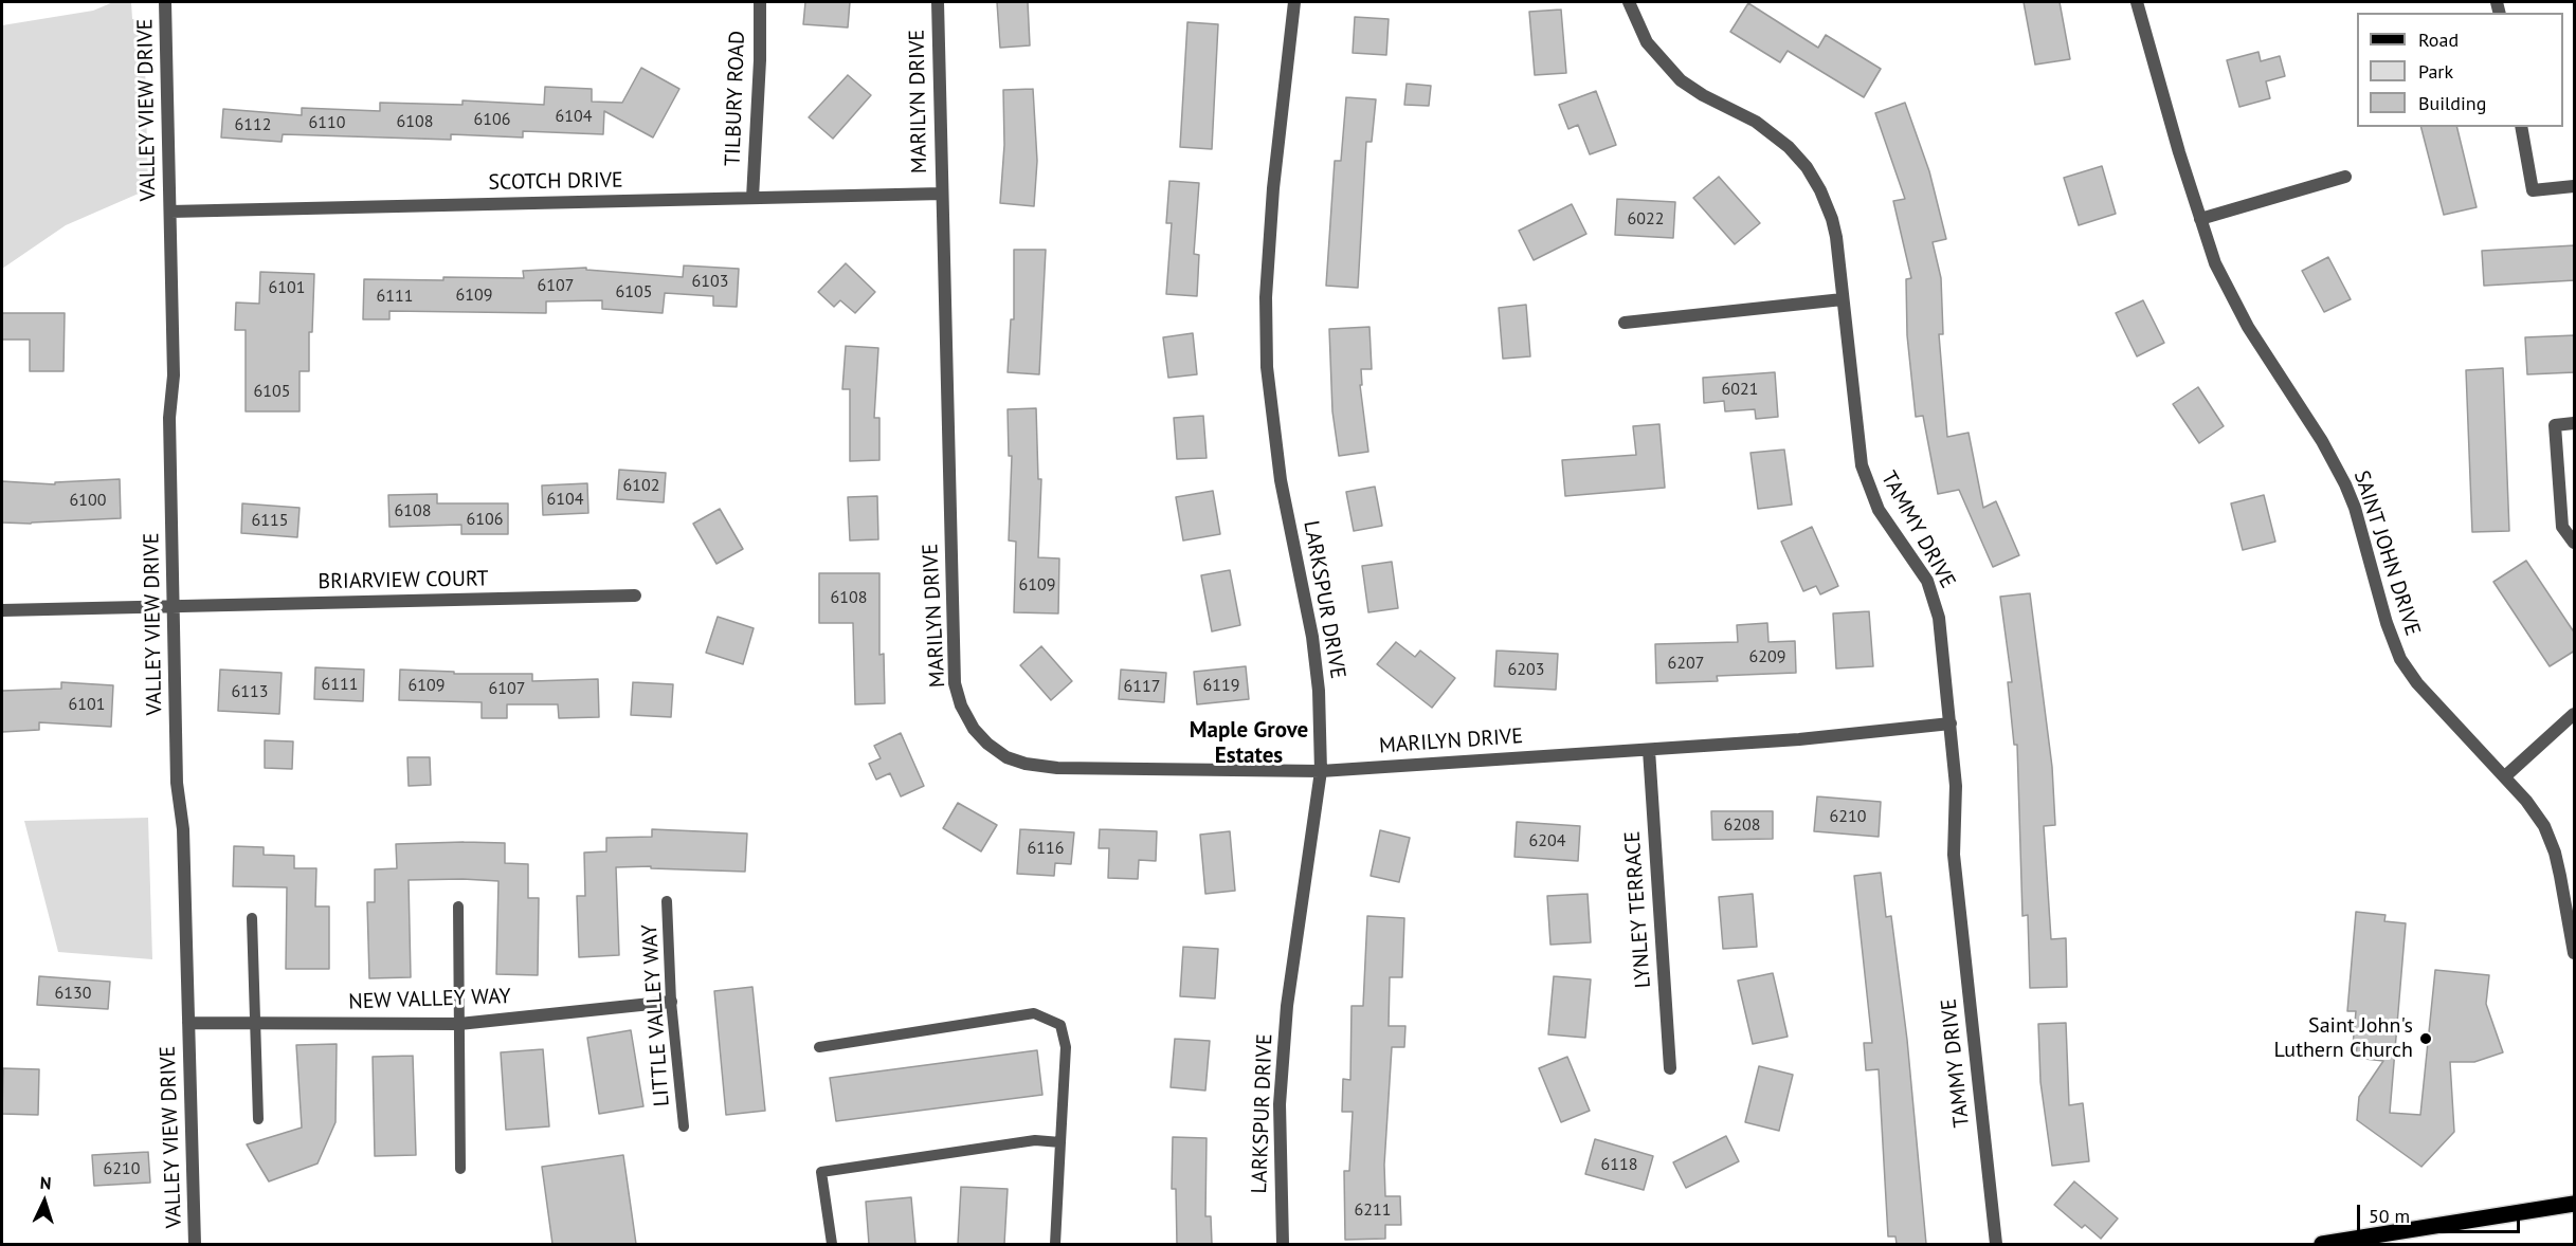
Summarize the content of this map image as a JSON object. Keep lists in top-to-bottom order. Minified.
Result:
{"streets":{"street":["TILBURY ROAD","MARILYN DRIVE","VALLEY VIEW DRIVE","SCOTCH DRIVE","TAMMY DRIVE","SAINT JOHN DRIVE","BRIARVIEW COURT","LARKSPUR DRIVE","LYNLEY TERRACE","NEW VALLEY WAY"],"lane":["LITTLE VALLEY WAY"]},"crossings":[["TILBURY ROAD","SCOTCH DRIVE"],["MARILYN DRIVE","SCOTCH DRIVE"],["MARILYN DRIVE","TAMMY DRIVE"],["MARILYN DRIVE","LARKSPUR DRIVE"],["MARILYN DRIVE","LYNLEY TERRACE"],["VALLEY VIEW DRIVE","SCOTCH DRIVE"],["VALLEY VIEW DRIVE","BRIARVIEW COURT"],["VALLEY VIEW DRIVE","NEW VALLEY WAY"],["NEW VALLEY WAY","LITTLE VALLEY WAY"]],"districts":["Maple Grove Estates"],"places":["Saint John's Luthern Church"],"house_numbers":["6104","6106","6108","6110","6112","6022","6103","6107","6101","6105","6109","6111","6021","6105","6102","6104","6100","6108","6106","6115","6109","6108","6209","6207","6203","6111","6109","6119","6117","6107","6113","6101","6210","6208","6204","6116","6130","6118","6210","6211"],"legend":["Road","Park","Building"],"scale_bar":"50 m","north":"top"}
